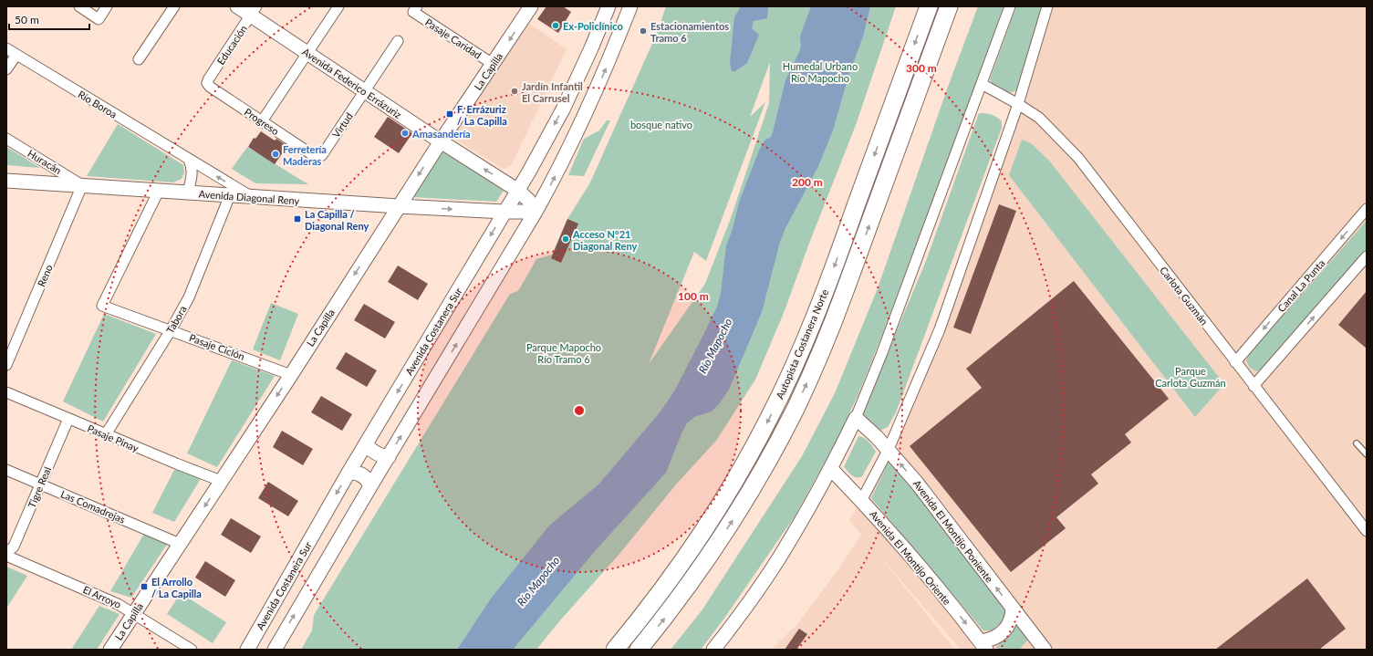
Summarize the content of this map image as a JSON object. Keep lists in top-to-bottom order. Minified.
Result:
{"streets":{"highway":["Autopista Costanera Norte"],"street":["Pasaje Caridad","Educación","La Capilla","Avenida Federico Errázuriz","Río Boroa","Progreso","Virtud","Huracán","Avenida Diagonal Reny","Reno","Canal La Punta","Carlota Guzmán","Tabora","Avenida Costanera Sur","Pasaje Ciclón","Pasaje Pinay","Tigre Real","Las Comadrejas","Avenida El Montijo Poniente","Avenida El Montijo Oriente","El Arroyo"]},"crossings":[["Pasaje Caridad","La Capilla"],["Educación","Avenida Federico Errázuriz"],["Educación","Progreso"],["La Capilla","Avenida Federico Errázuriz"],["La Capilla","Avenida Diagonal Reny"],["La Capilla","Pasaje Ciclón"],["La Capilla","Pasaje Pinay"],["La Capilla","Las Comadrejas"],["La Capilla","El Arroyo"],["Avenida Federico Errázuriz","Virtud"],["Avenida Federico Errázuriz","Avenida Diagonal Reny"],["Avenida Federico Errázuriz","Avenida Costanera Sur"],["Río Boroa","Avenida Diagonal Reny"],["Progreso","Virtud"],["Huracán","Avenida Diagonal Reny"],["Huracán","Reno"],["Avenida Diagonal Reny","Reno"],["Avenida Diagonal Reny","Tabora"],["Avenida Diagonal Reny","Avenida Costanera Sur"],["Avenida Diagonal Reny","Pasaje Ciclón"],["Canal La Punta","Carlota Guzmán"],["Tabora","Pasaje Ciclón"],["Tabora","Pasaje Pinay"],["Pasaje Pinay","Tigre Real"],["Tigre Real","Las Comadrejas"],["Tigre Real","El Arroyo"]],"one_way":["Avenida El Montijo Poniente","Avenida El Montijo Oriente"],"water":["Río Mapocho"],"parks":["Humedal Urbano Río Mapocho","bosque nativo","Parque Mapocho Río Tramo 6","Parque Carlota Guzmán"],"places":{"other":["Ex-Policlínico","Estacionamientos Tramo 6","Jardín Infantil El Carrusel","Amasandería","Ferretería Maderas","Acceso N°21 Diagonal Reny"],"transit":["F. Errázuriz / La Capilla","La Capilla / Diagonal Reny","El Arrollo / La Capilla"]},"scale_bar":"50 m","rings":["300 m","200 m","100 m"]}
